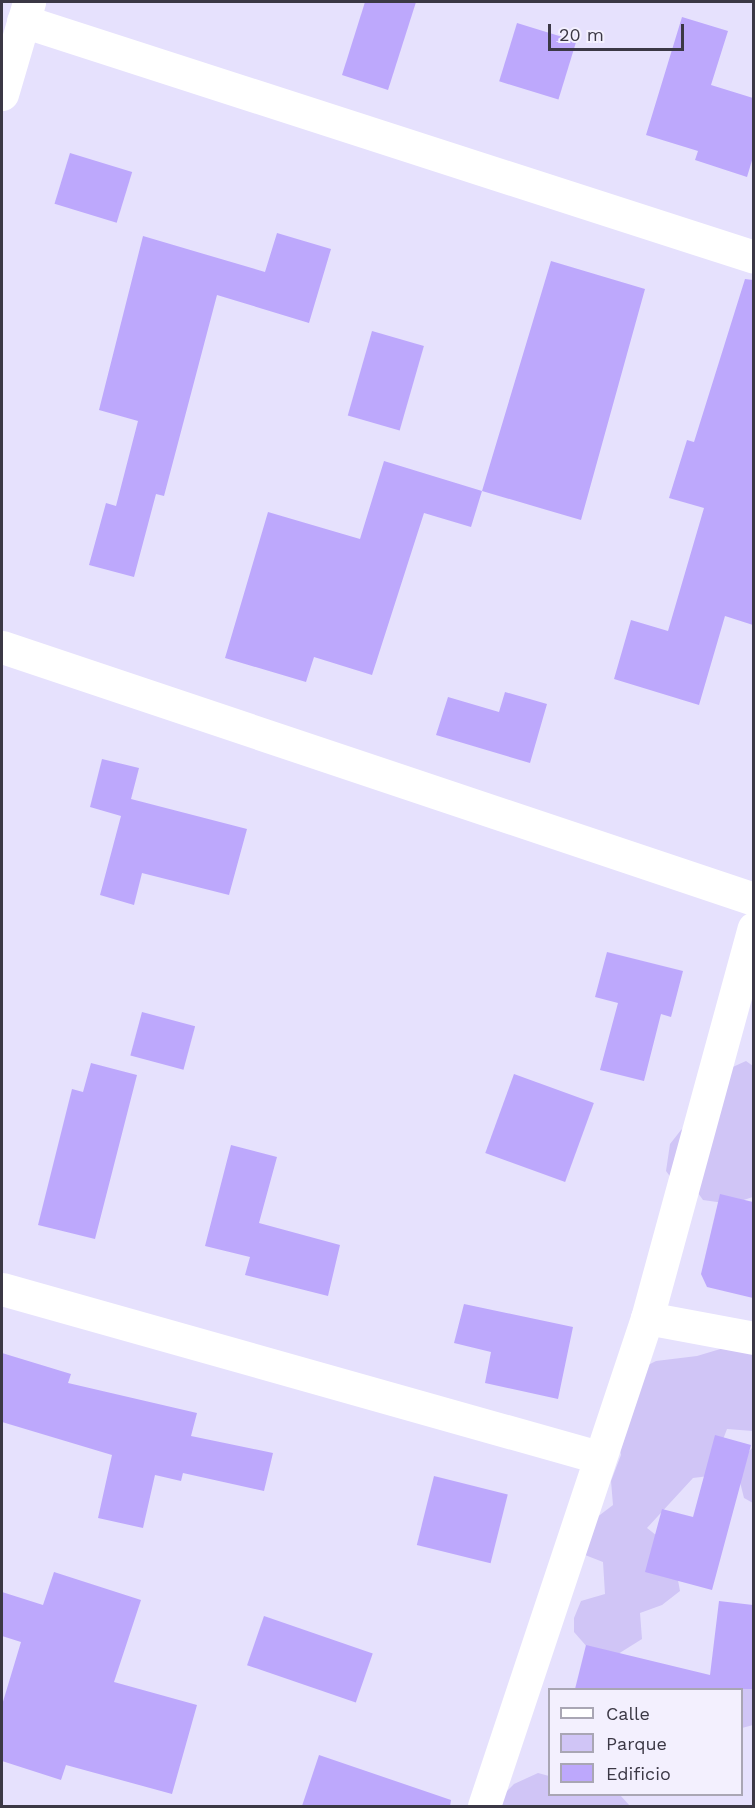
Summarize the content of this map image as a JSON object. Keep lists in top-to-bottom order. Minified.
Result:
{"legend":["Calle","Parque","Edificio"],"scale_bar":"20 m"}
